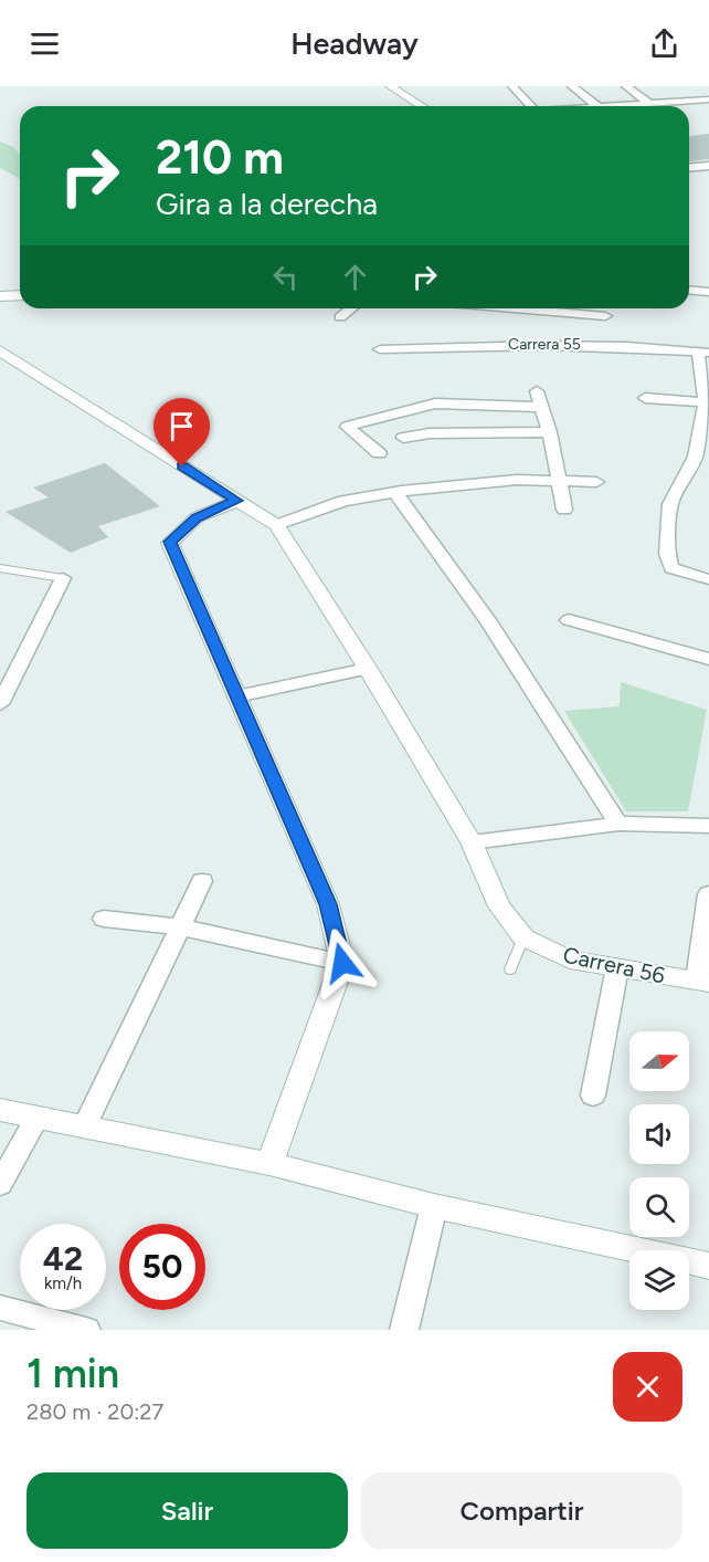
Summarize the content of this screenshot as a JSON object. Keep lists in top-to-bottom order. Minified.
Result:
{"streets":{"main road":["Carrera 56"],"street":["Carrera 55"]},"north":"right","page":{"header":"Headway","turn":["210 m","Gira a la derecha"],"speed":"42 km/h","limit":"50","heading":["1 min","280 m · 20:27"],"buttons":["Salir","Compartir"]}}
